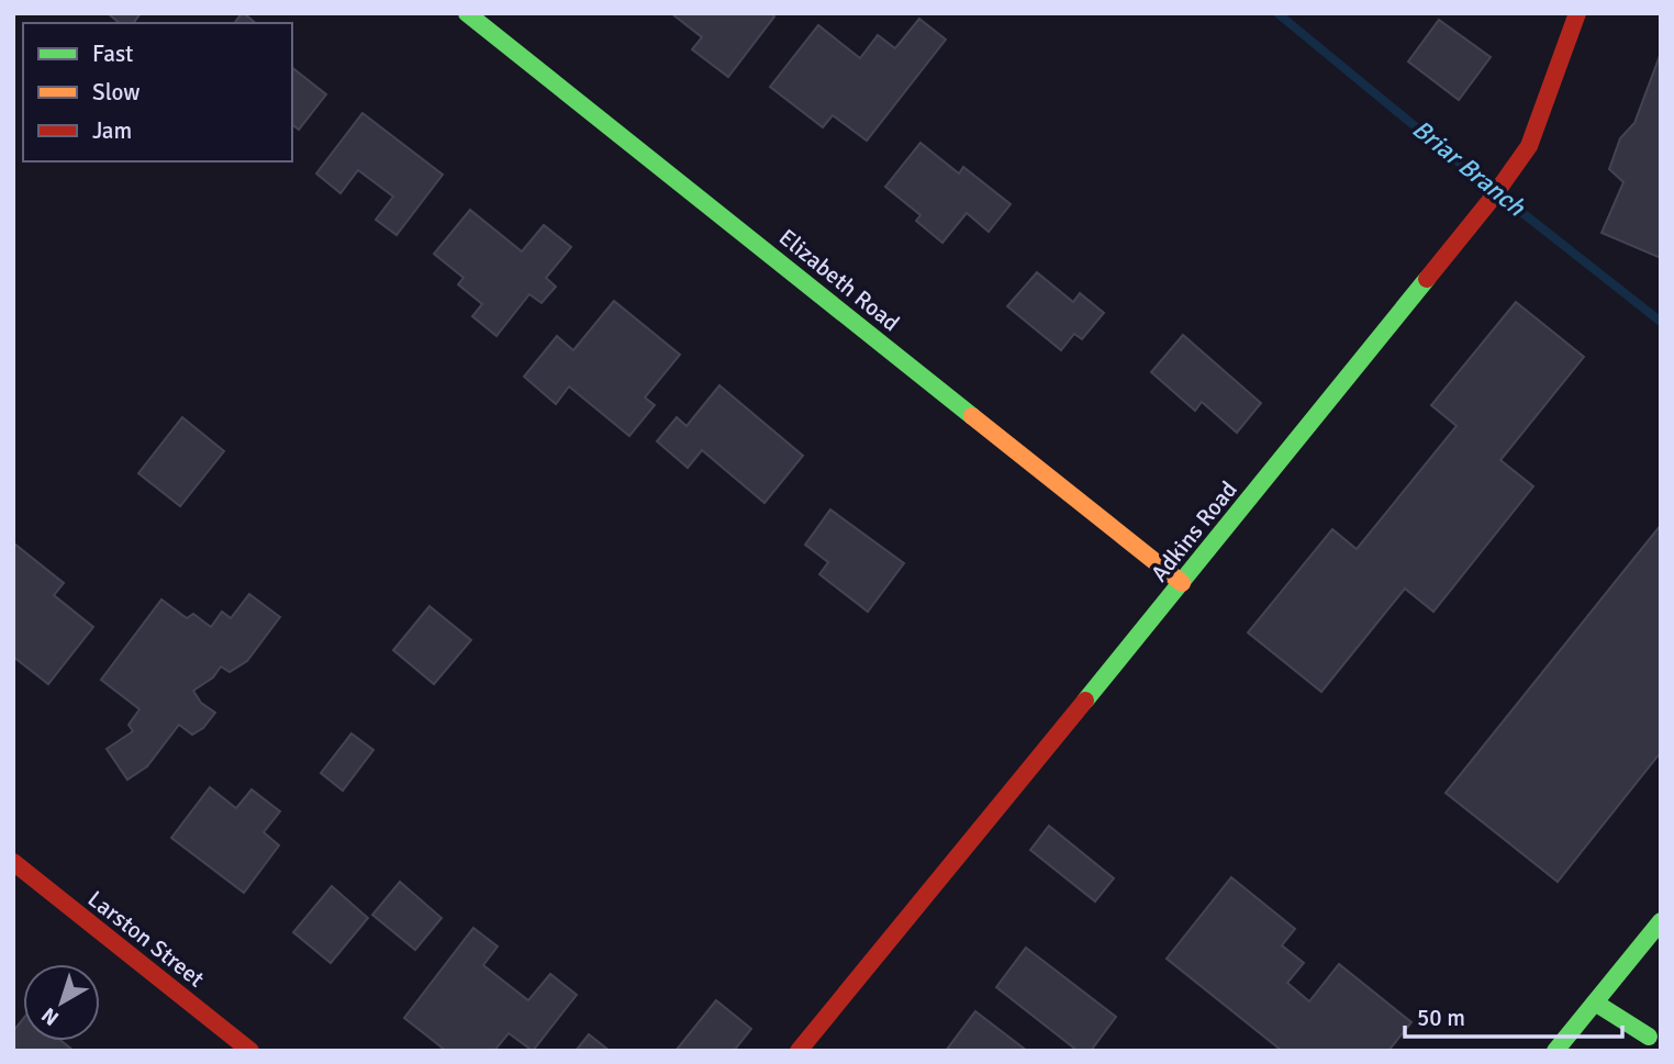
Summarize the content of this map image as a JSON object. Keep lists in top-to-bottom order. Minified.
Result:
{"streets":{"street":["Elizabeth Road","Adkins Road","Larston Street"]},"crossings":[["Elizabeth Road","Adkins Road"]],"water":["Briar Branch"],"legend":["Fast","Slow","Jam"],"scale_bar":"50 m","north":"bottom left"}
